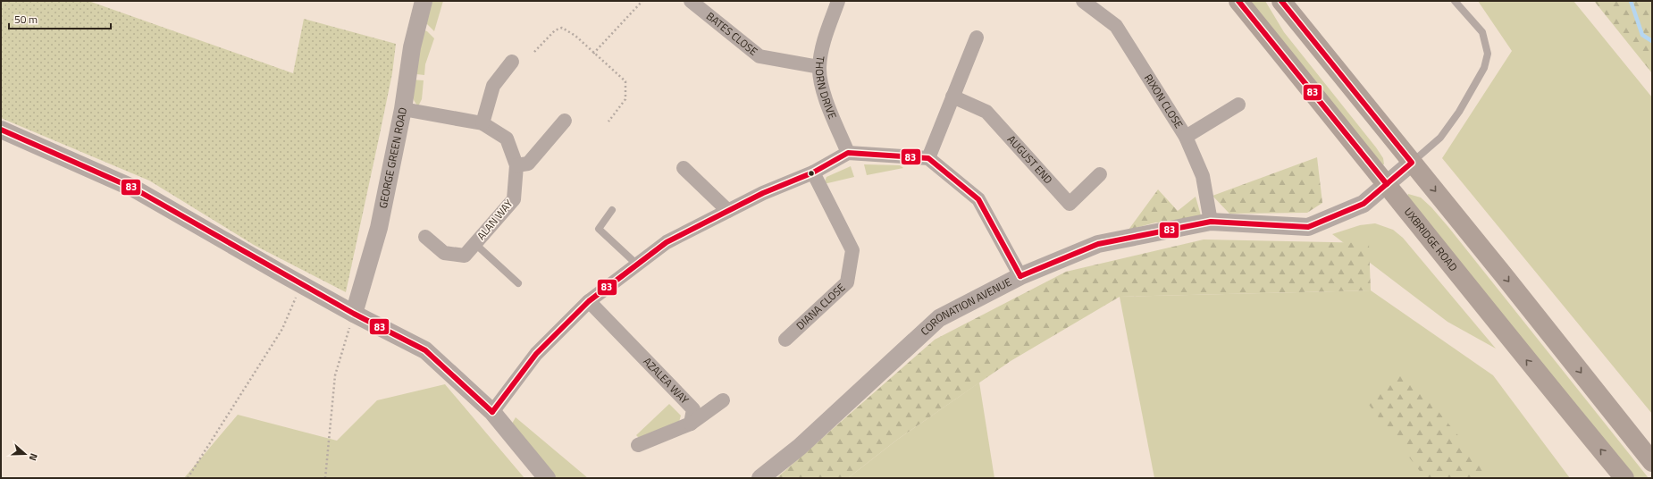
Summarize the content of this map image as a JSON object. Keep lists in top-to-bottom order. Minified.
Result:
{"streets":{"main road":["UXBRIDGE ROAD"],"street":["BATES CLOSE","THORN DRIVE","RIXON CLOSE","GEORGE GREEN ROAD","AUGUST END","ALAN WAY","DIANA CLOSE","CORONATION AVENUE","AZALEA WAY"]},"crossings":[["BATES CLOSE","THORN DRIVE"],["RIXON CLOSE","CORONATION AVENUE"],["GEORGE GREEN ROAD","ALAN WAY"],["UXBRIDGE ROAD","CORONATION AVENUE"]],"lines":["transit line 83"],"scale_bar":"50 m","north":"right"}
